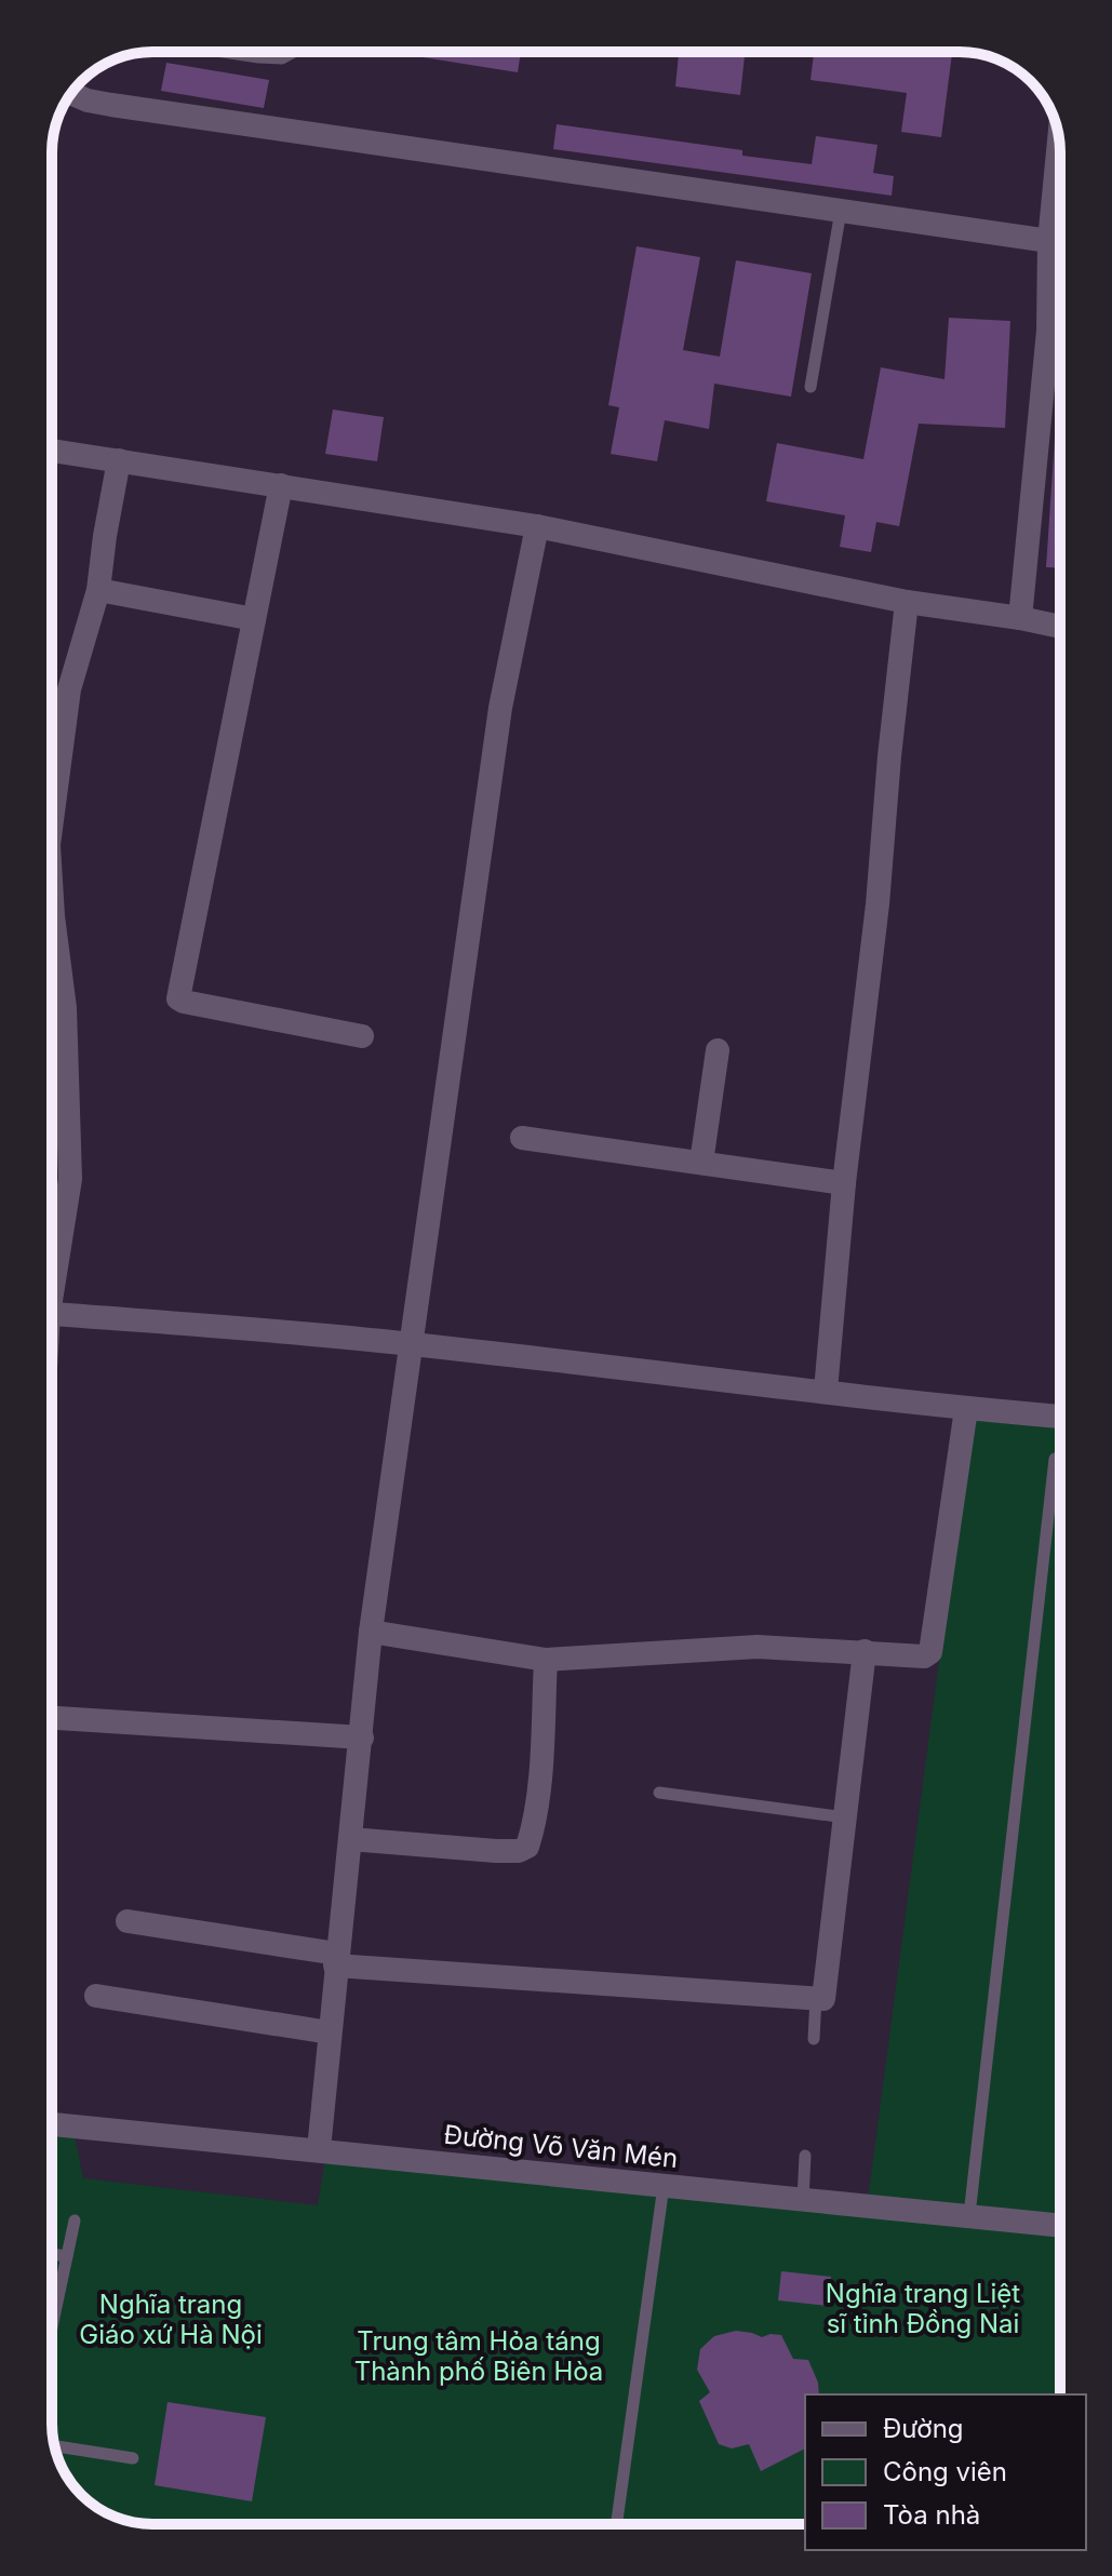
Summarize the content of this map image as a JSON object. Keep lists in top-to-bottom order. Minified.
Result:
{"streets":{"street":["Đường Võ Văn Mén"]},"parks":["Nghĩa trang Liệt sĩ tỉnh Đồng Nai","Nghĩa trang Giáo xứ Hà Nội","Trung tâm Hỏa táng Thành phố Biên Hòa"],"legend":["Đường","Công viên","Tòa nhà"]}
